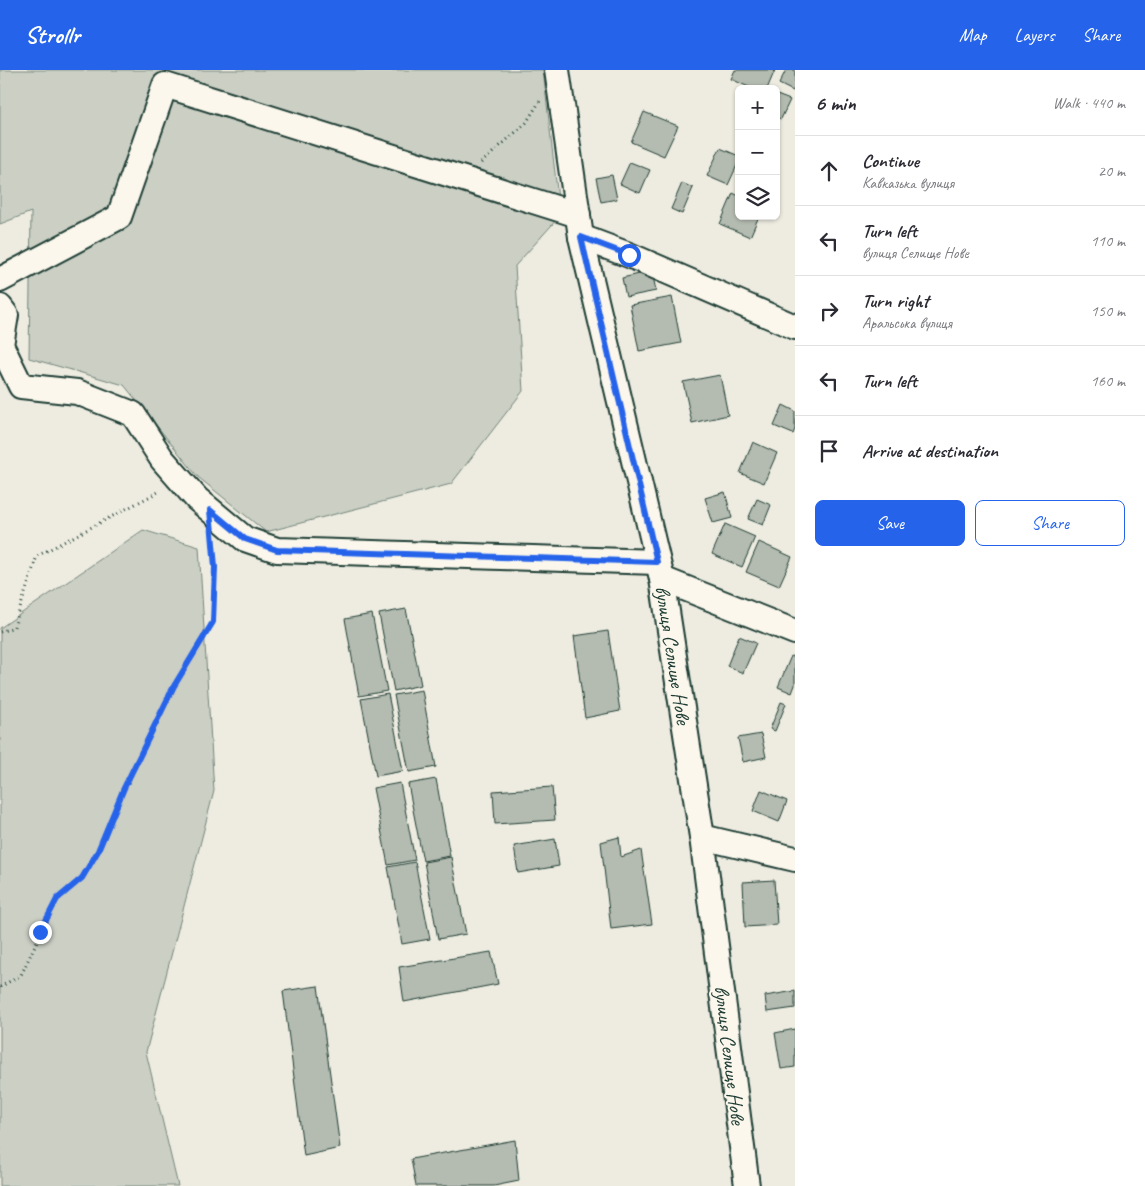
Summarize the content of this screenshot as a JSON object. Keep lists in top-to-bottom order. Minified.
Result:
{"streets":{"street":["вулиця Селище Нове"]},"page":{"header":"Strollr","nav":["Map","Layers","Share"],"heading":["6 min","Walk · 440 m"],"map_buttons":["+","−"],"list":[["Continue","Кавказька вулиця","20 m"],["Turn left","вулиця Селище Нове","110 m"],["Turn right","Аральська вулиця","150 m"],["Turn left","160 m"],"Arrive at destination"],"buttons":["Save","Share"]}}
